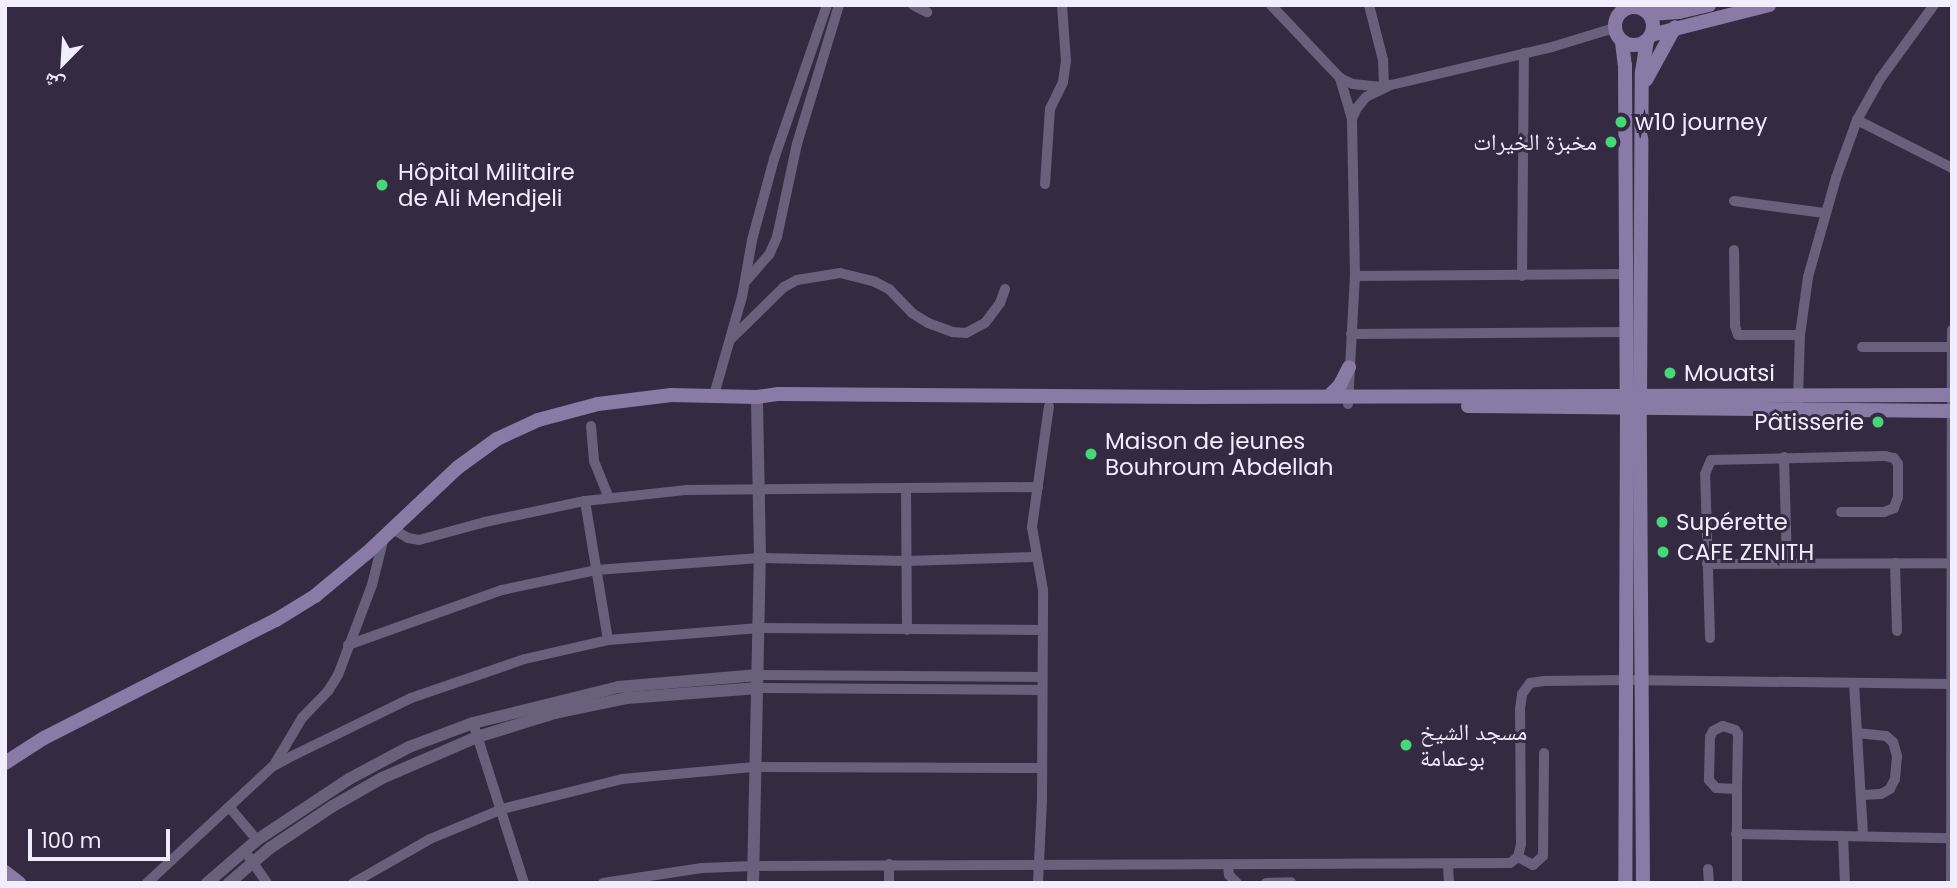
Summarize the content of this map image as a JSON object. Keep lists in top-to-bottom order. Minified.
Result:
{"places":["w10 journey","مخبزة الخيرات","Hôpital Militaire de Ali Mendjeli","Mouatsi","Pâtisserie","Maison de jeunes Bouhroum Abdellah","Supérette","CAFE ZENITH","مسجد الشيخ بوعمامة"],"scale_bar":"100 m","north":"bottom left"}
